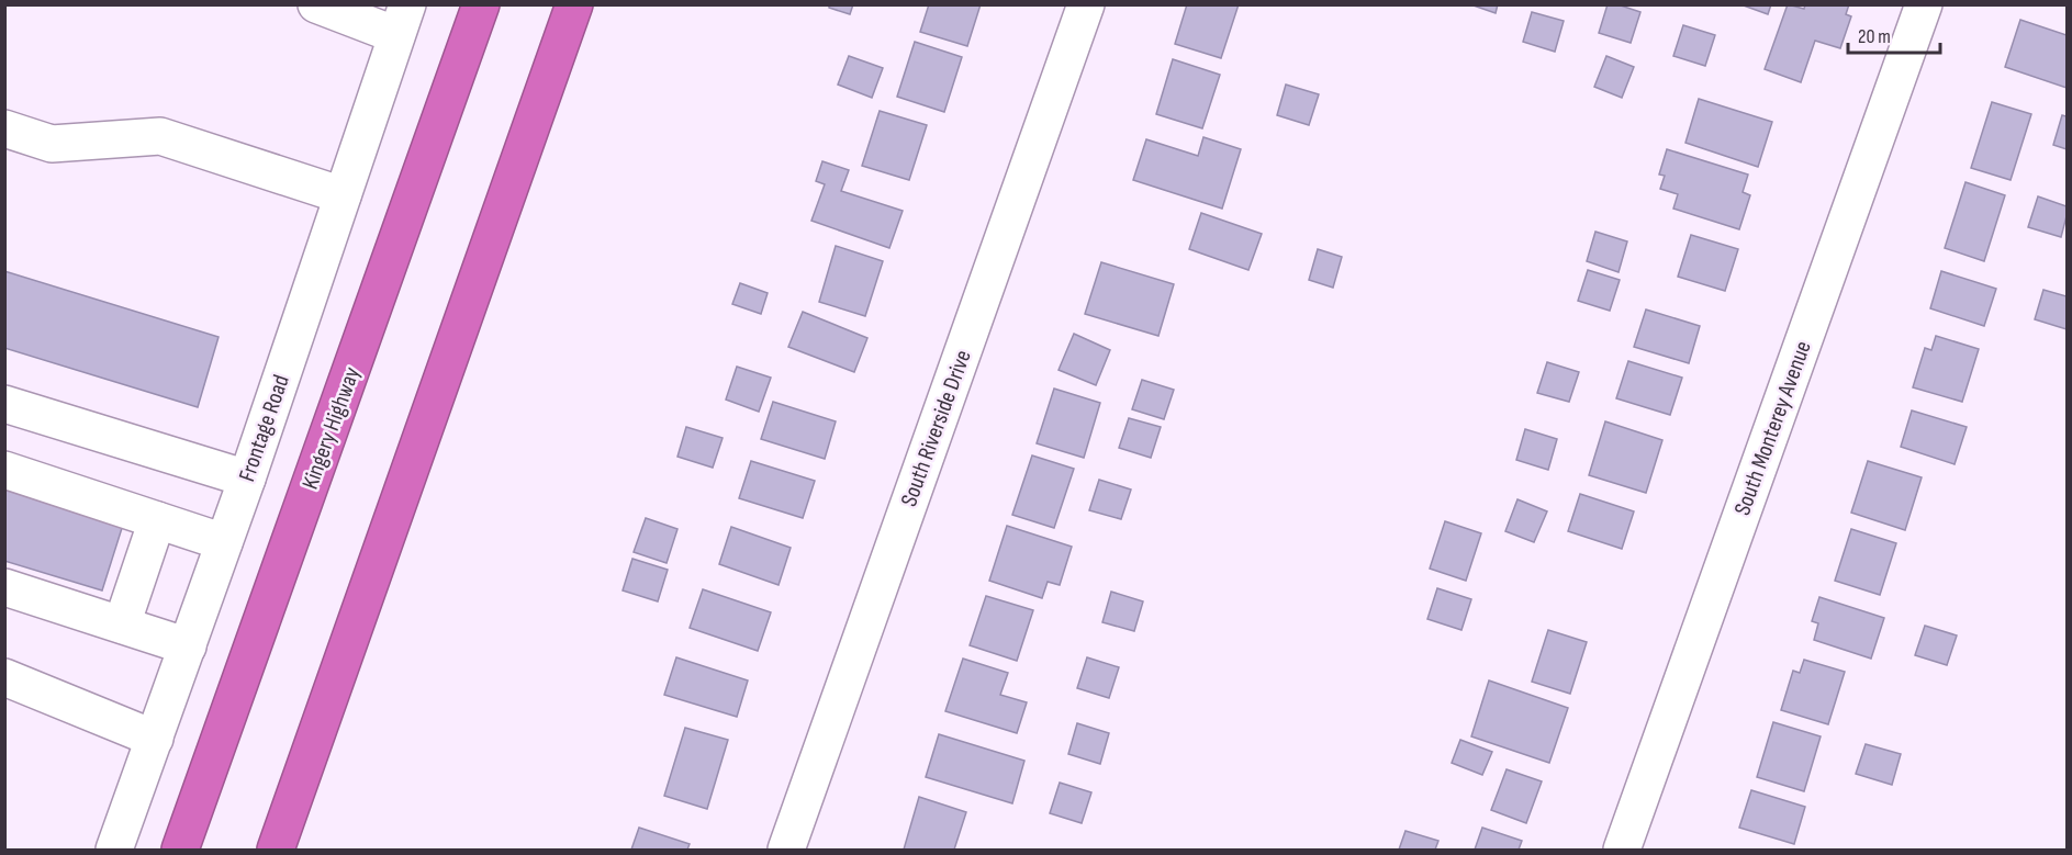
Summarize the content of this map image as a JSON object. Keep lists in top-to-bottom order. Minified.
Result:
{"streets":{"highway":["Kingery Highway"],"street":["Frontage Road","South Riverside Drive","South Monterey Avenue"]},"scale_bar":"20 m"}
